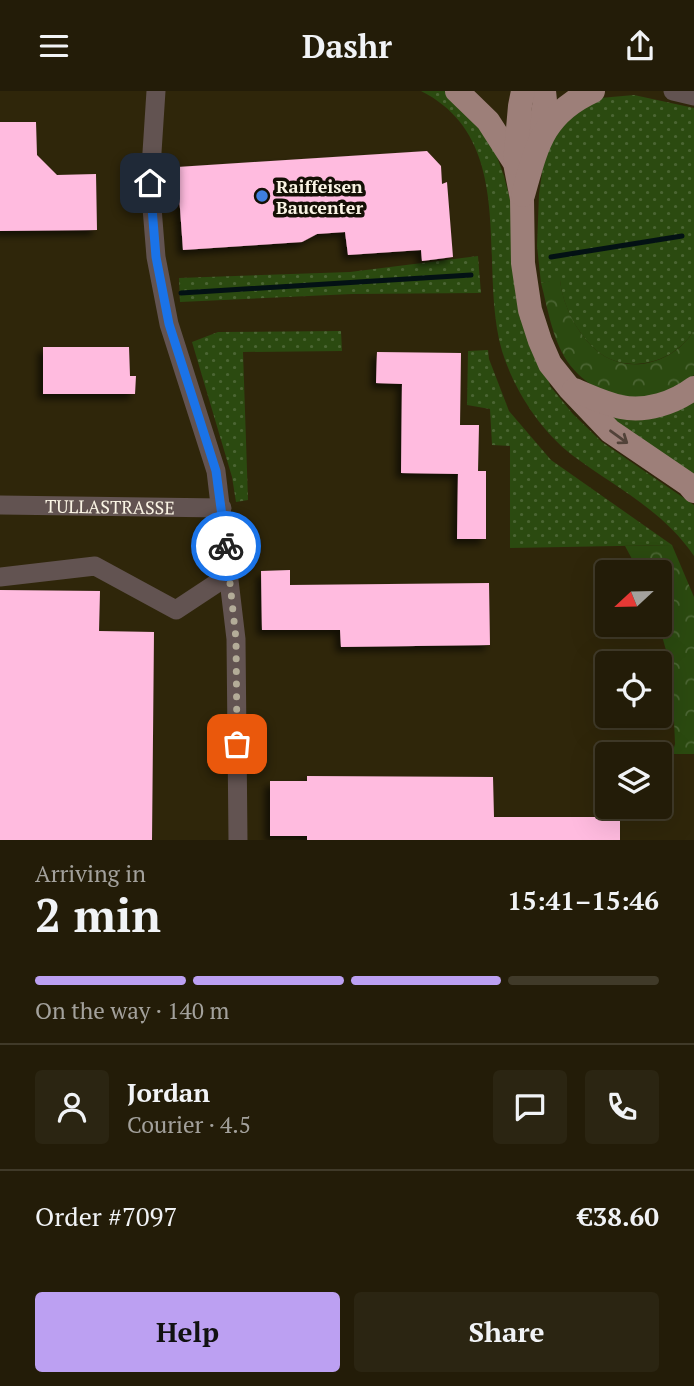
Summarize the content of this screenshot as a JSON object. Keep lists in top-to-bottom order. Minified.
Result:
{"streets":{"street":["TULLASTRASSE"]},"places":["Raiffeisen Baucenter"],"north":"left","page":{"header":"Dashr","heading":["2 min","Arriving in","15:41–15:46"],"panel":["Jordan","Courier · 4.5","Order #7097","€38.60"],"bar":"On the way · 140 m","buttons":["Help","Share"]}}
